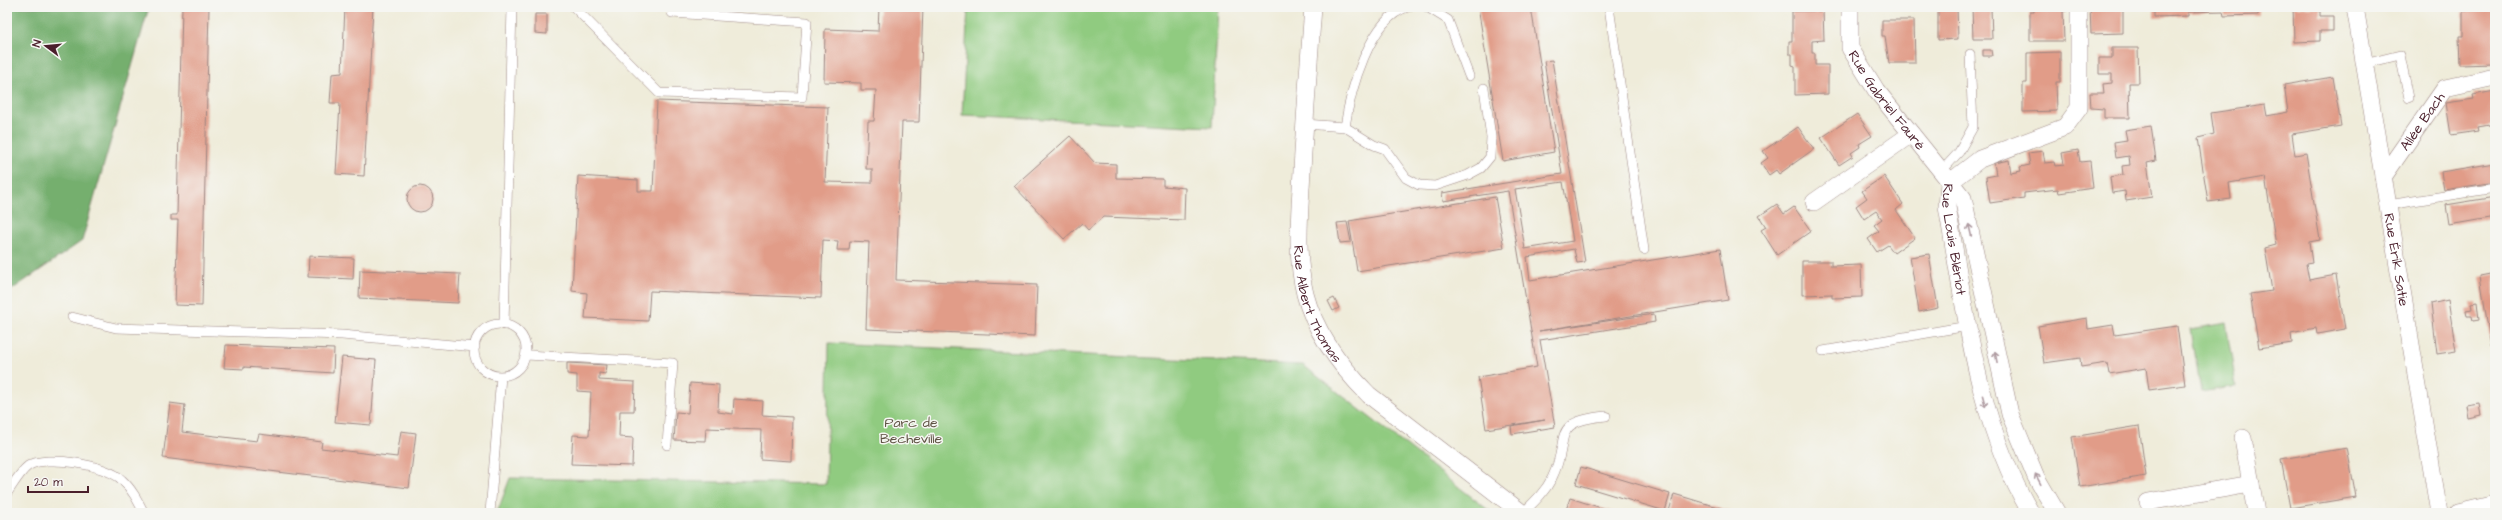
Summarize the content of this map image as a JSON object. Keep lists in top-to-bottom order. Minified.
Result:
{"streets":{"street":["Rue Gabriel Fauré","Allée Bach","Rue Louis Blériot","Rue Érik Satie","Rue Albert Thomas"]},"crossings":[["Rue Gabriel Fauré","Rue Louis Blériot"],["Allée Bach","Rue Érik Satie"]],"parks":["Parc de Becheville"],"scale_bar":"20 m","north":"left"}
